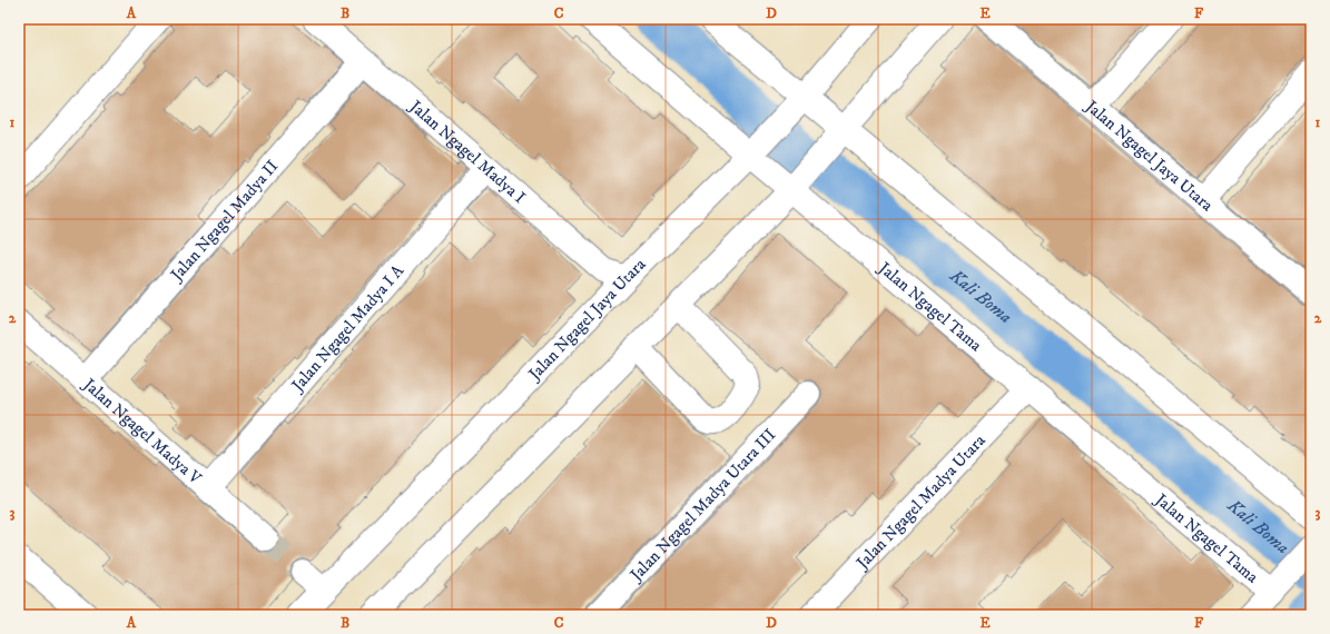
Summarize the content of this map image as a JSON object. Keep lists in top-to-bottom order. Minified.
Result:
{"streets":{"street":["Jalan Ngagel Madya I","Jalan Ngagel Jaya Utara","Jalan Ngagel Madya II","Jalan Ngagel Tama","Jalan Ngagel Madya I A","Jalan Ngagel Madya V","Jalan Ngagel Madya Utara","Jalan Ngagel Madya Utara III"]},"crossings":[["Jalan Ngagel Madya I","Jalan Ngagel Jaya Utara"],["Jalan Ngagel Madya I","Jalan Ngagel Madya II"],["Jalan Ngagel Madya I","Jalan Ngagel Madya I A"],["Jalan Ngagel Jaya Utara","Jalan Ngagel Tama"],["Jalan Ngagel Madya II","Jalan Ngagel Madya V"],["Jalan Ngagel Tama","Jalan Ngagel Madya Utara"],["Jalan Ngagel Madya I A","Jalan Ngagel Madya V"]],"water":["Kali Boma"],"grid":{"columns":["A","B","C","D","E","F"],"rows":["1","2","3"]}}
